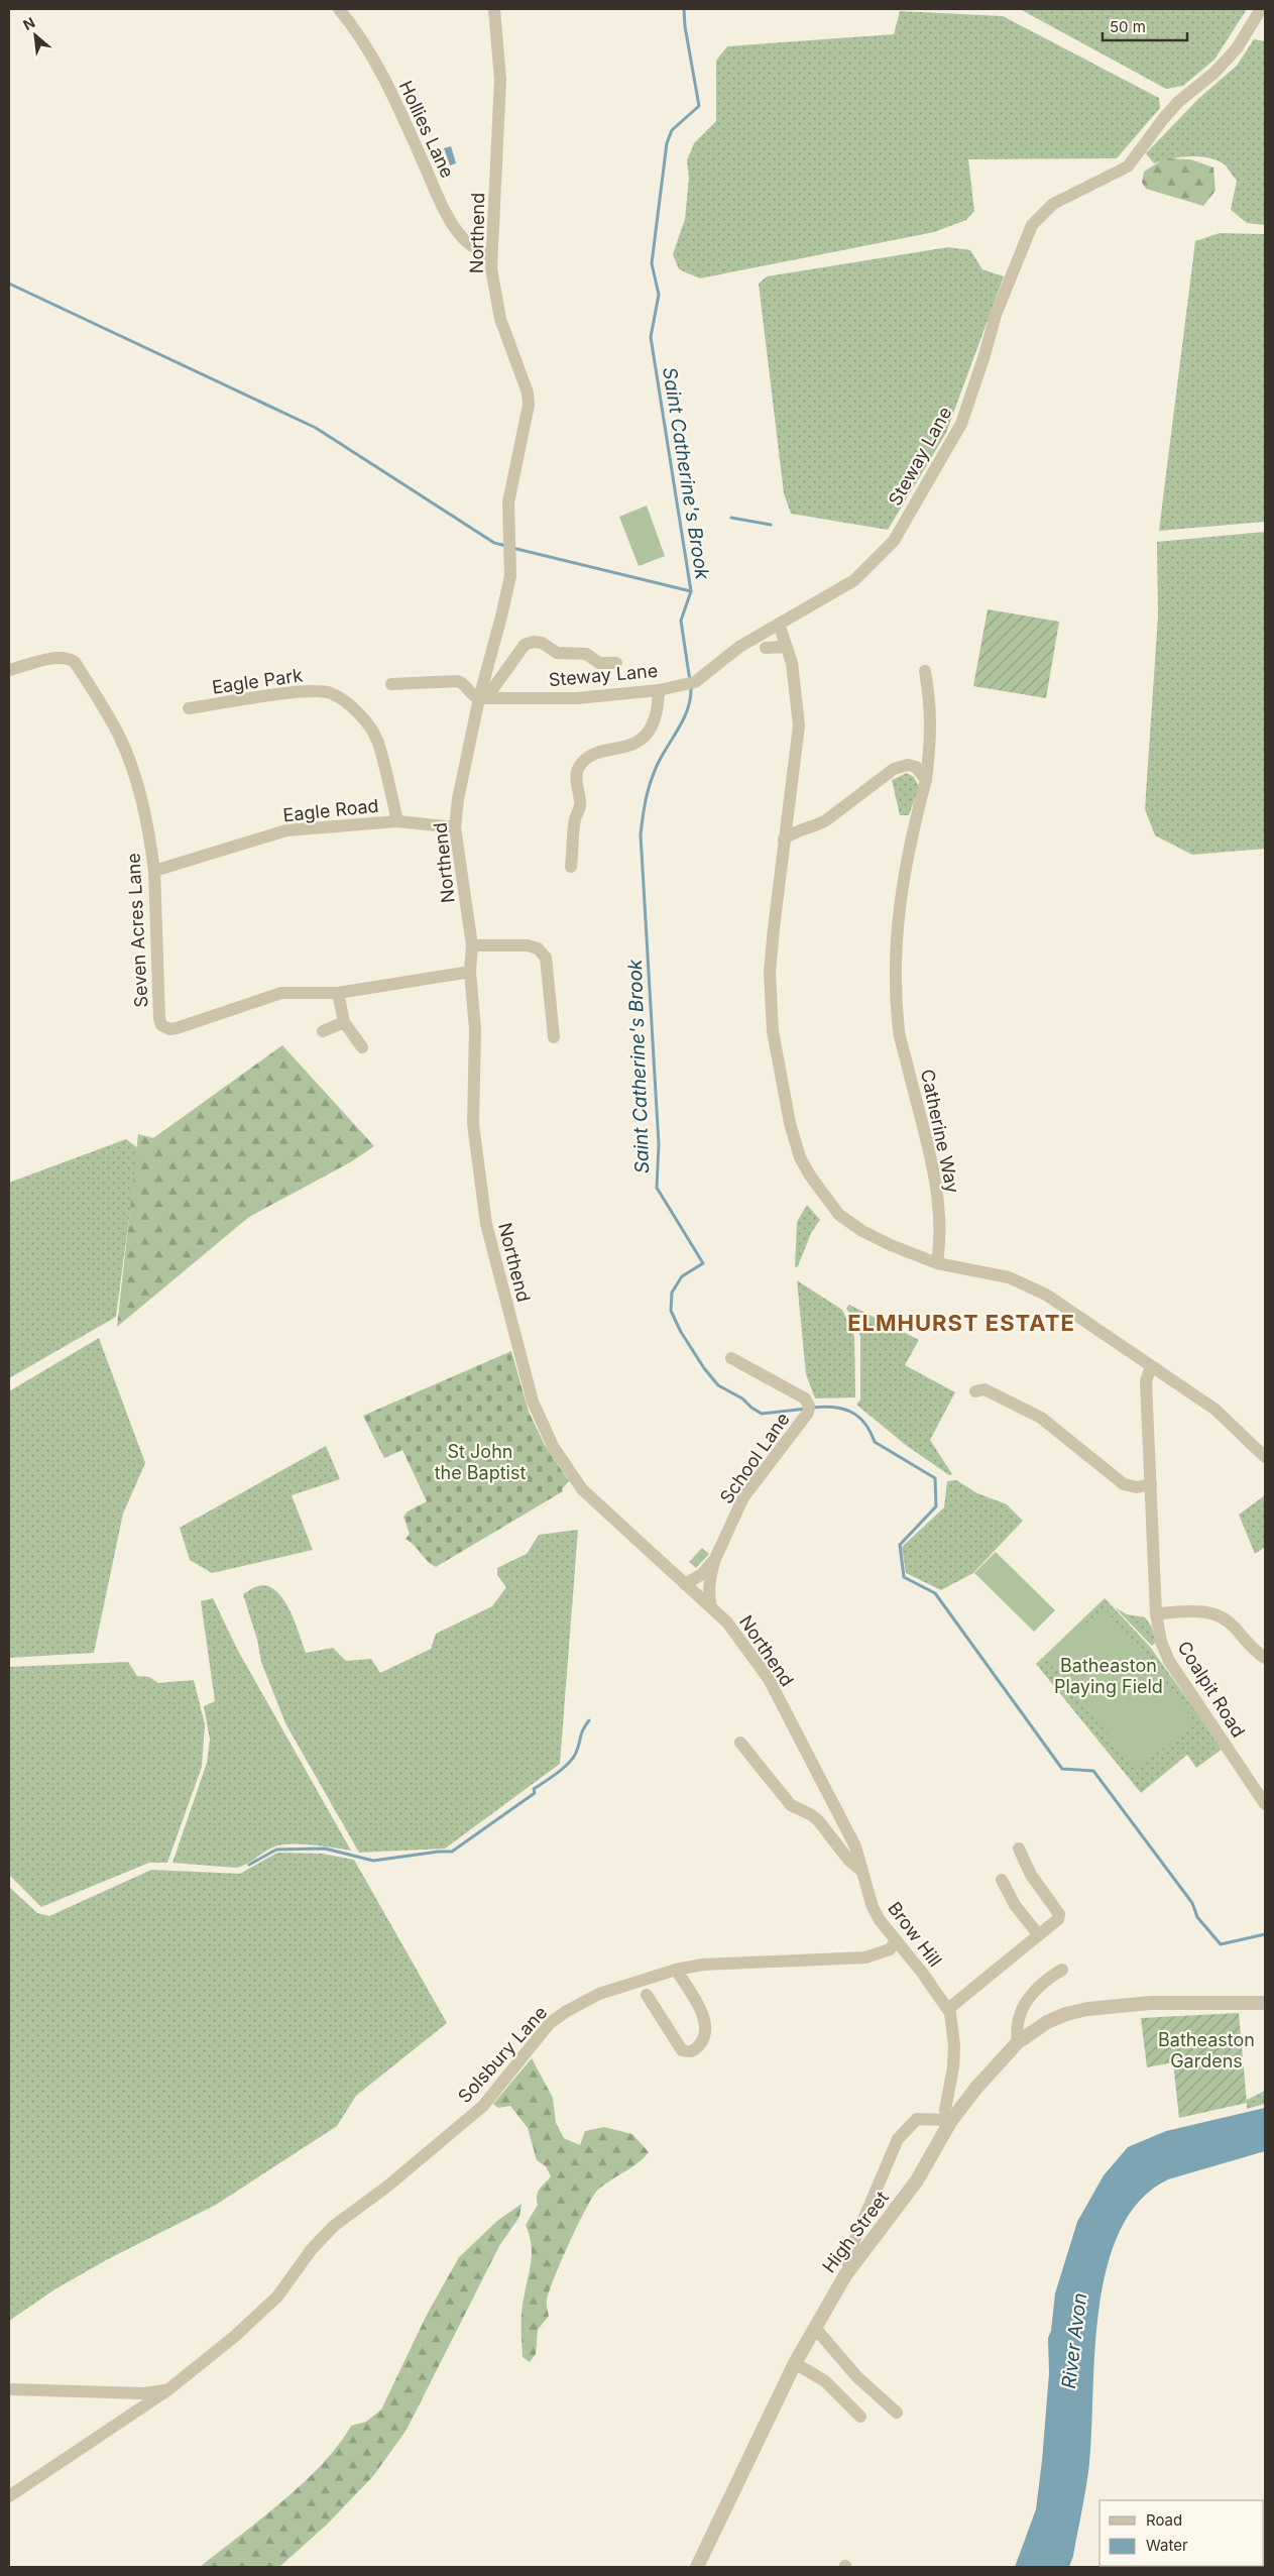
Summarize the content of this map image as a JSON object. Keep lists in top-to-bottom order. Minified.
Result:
{"streets":{"street":["Hollies Lane","Northend","Steway Lane","Eagle Park","Eagle Road","Seven Acres Lane","Catherine Way","School Lane","Coalpit Road","Brow Hill","Solsbury Lane","High Street"]},"crossings":[["Hollies Lane","Northend"],["Northend","Steway Lane"],["Northend","Eagle Road"],["Northend","Seven Acres Lane"],["Northend","School Lane"],["Northend","Brow Hill"],["Eagle Park","Eagle Road"],["Eagle Road","Seven Acres Lane"],["Brow Hill","Solsbury Lane"]],"districts":["ELMHURST ESTATE"],"water":["Saint Catherine's Brook","River Avon"],"parks":["St John the Baptist","Batheaston Playing Field","Batheaston Gardens"],"legend":["Road","Water"],"scale_bar":"50 m","north":"top left"}
